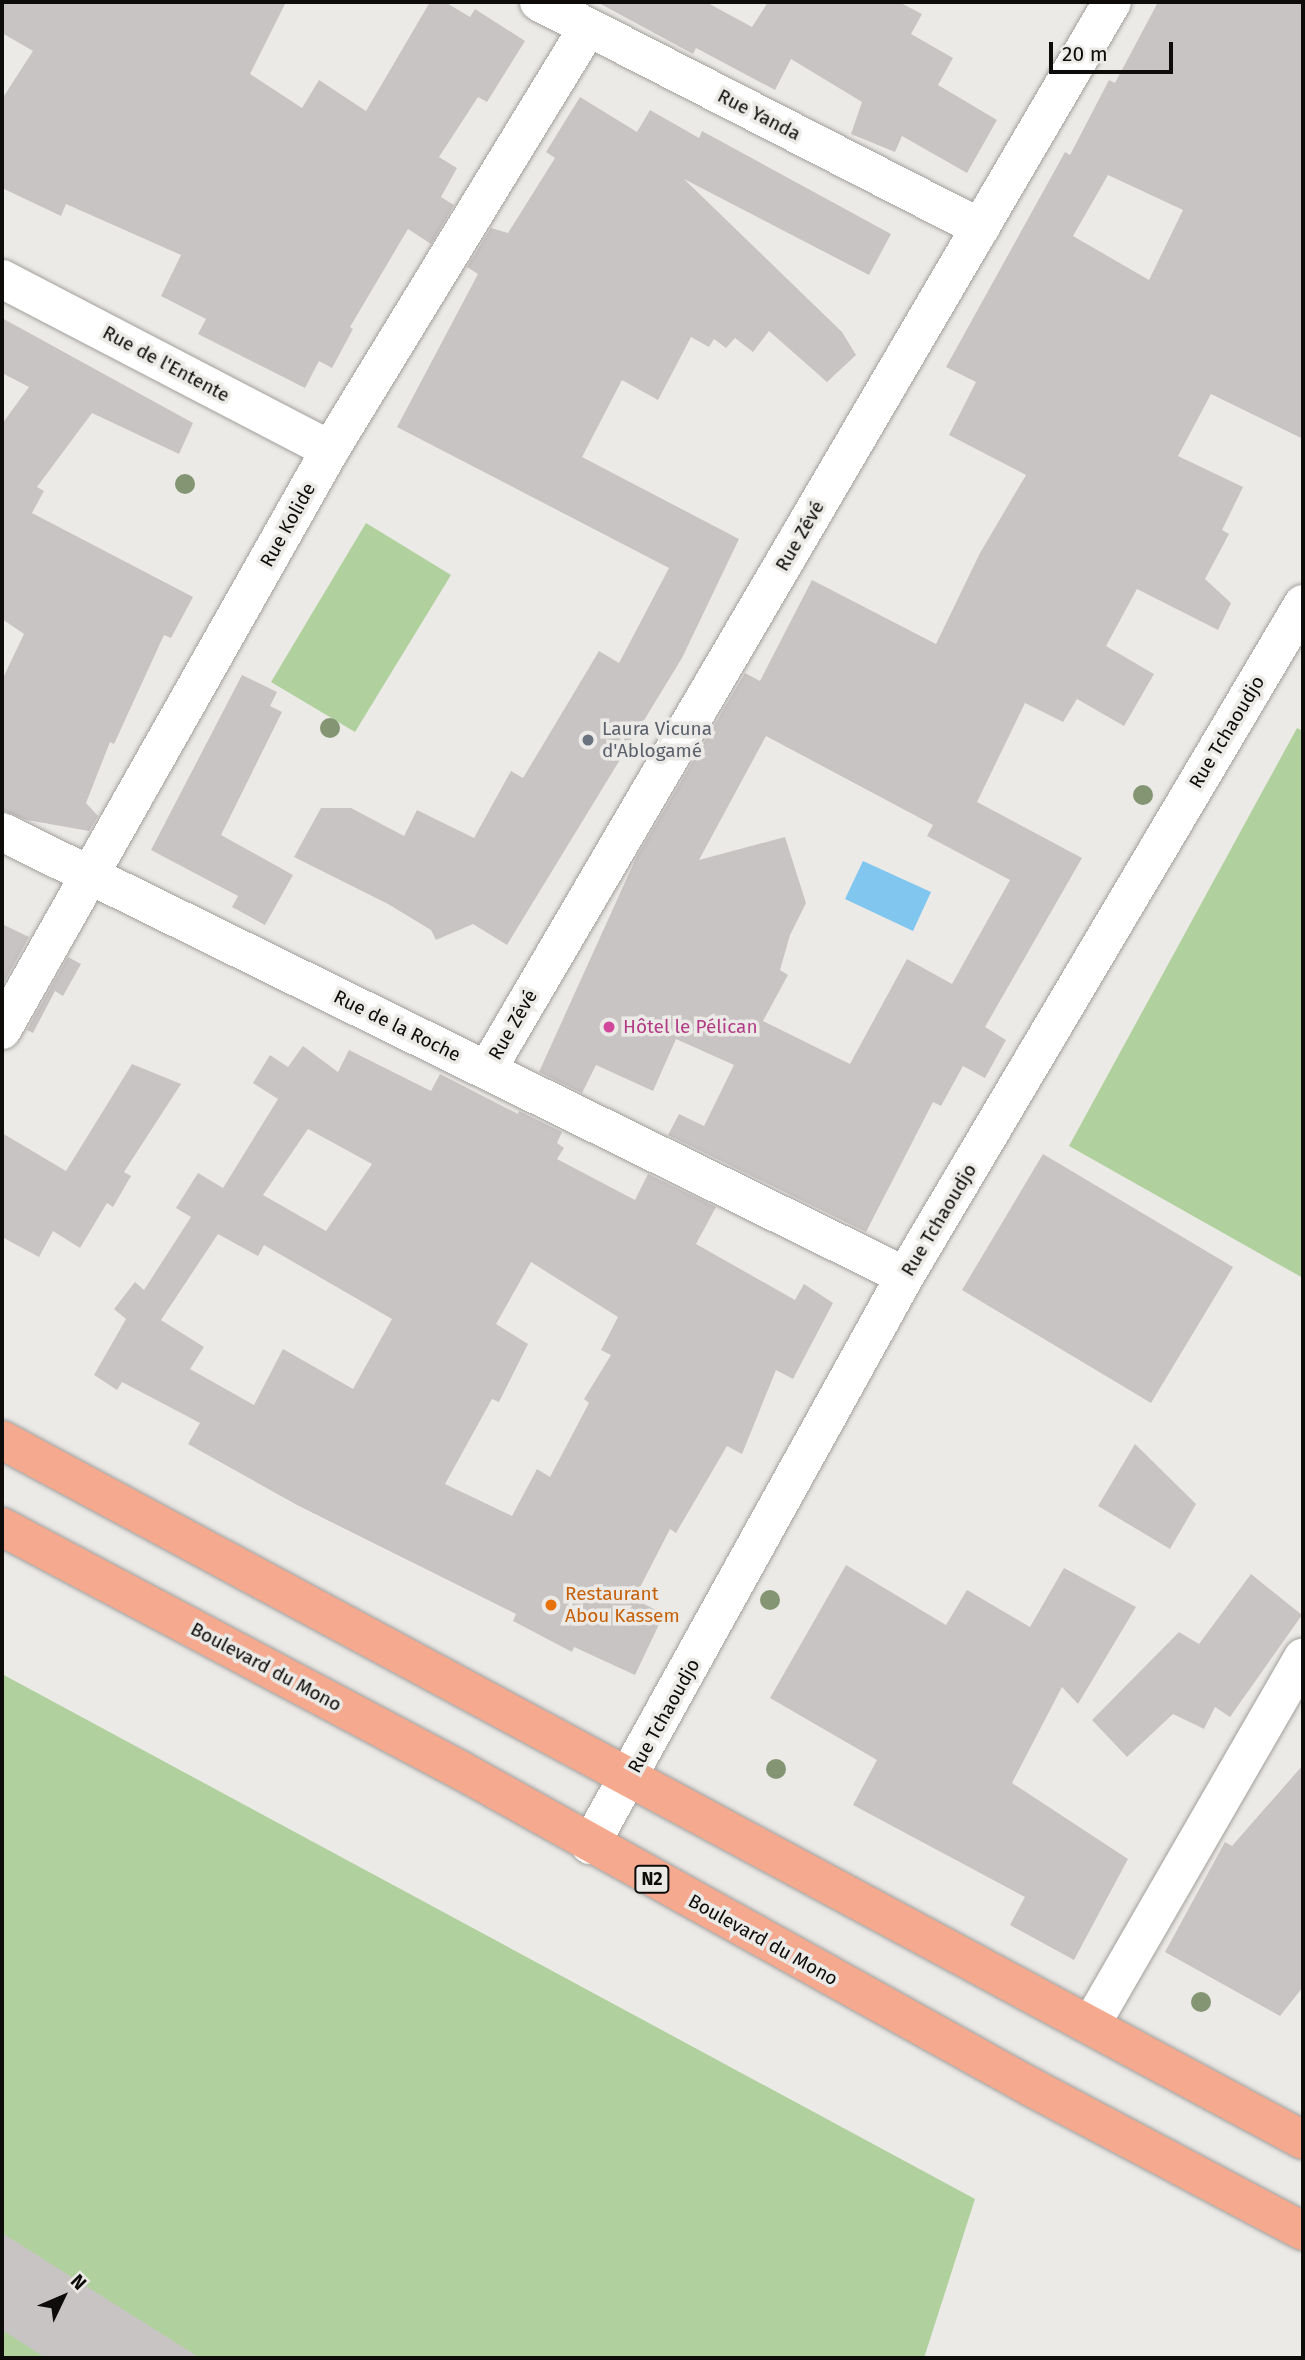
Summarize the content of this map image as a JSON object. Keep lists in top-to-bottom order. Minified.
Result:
{"streets":{"highway":["Boulevard du Mono","N2"],"street":["Rue Yanda","Rue de l'Entente","Rue Kolide","Rue Zévé","Rue Tchaoudjo","Rue de la Roche"]},"crossings":[["Rue Yanda","Rue Kolide"],["Rue Yanda","Rue Zévé"],["Rue de l'Entente","Rue Kolide"],["Rue Kolide","Rue de la Roche"],["Rue Zévé","Rue de la Roche"],["Rue Tchaoudjo","Rue de la Roche"],["Rue Tchaoudjo","Boulevard du Mono"]],"places":["Laura Vicuna d'Ablogamé","Hôtel le Pélican","Restaurant Abou Kassem"],"scale_bar":"20 m","north":"top right"}
